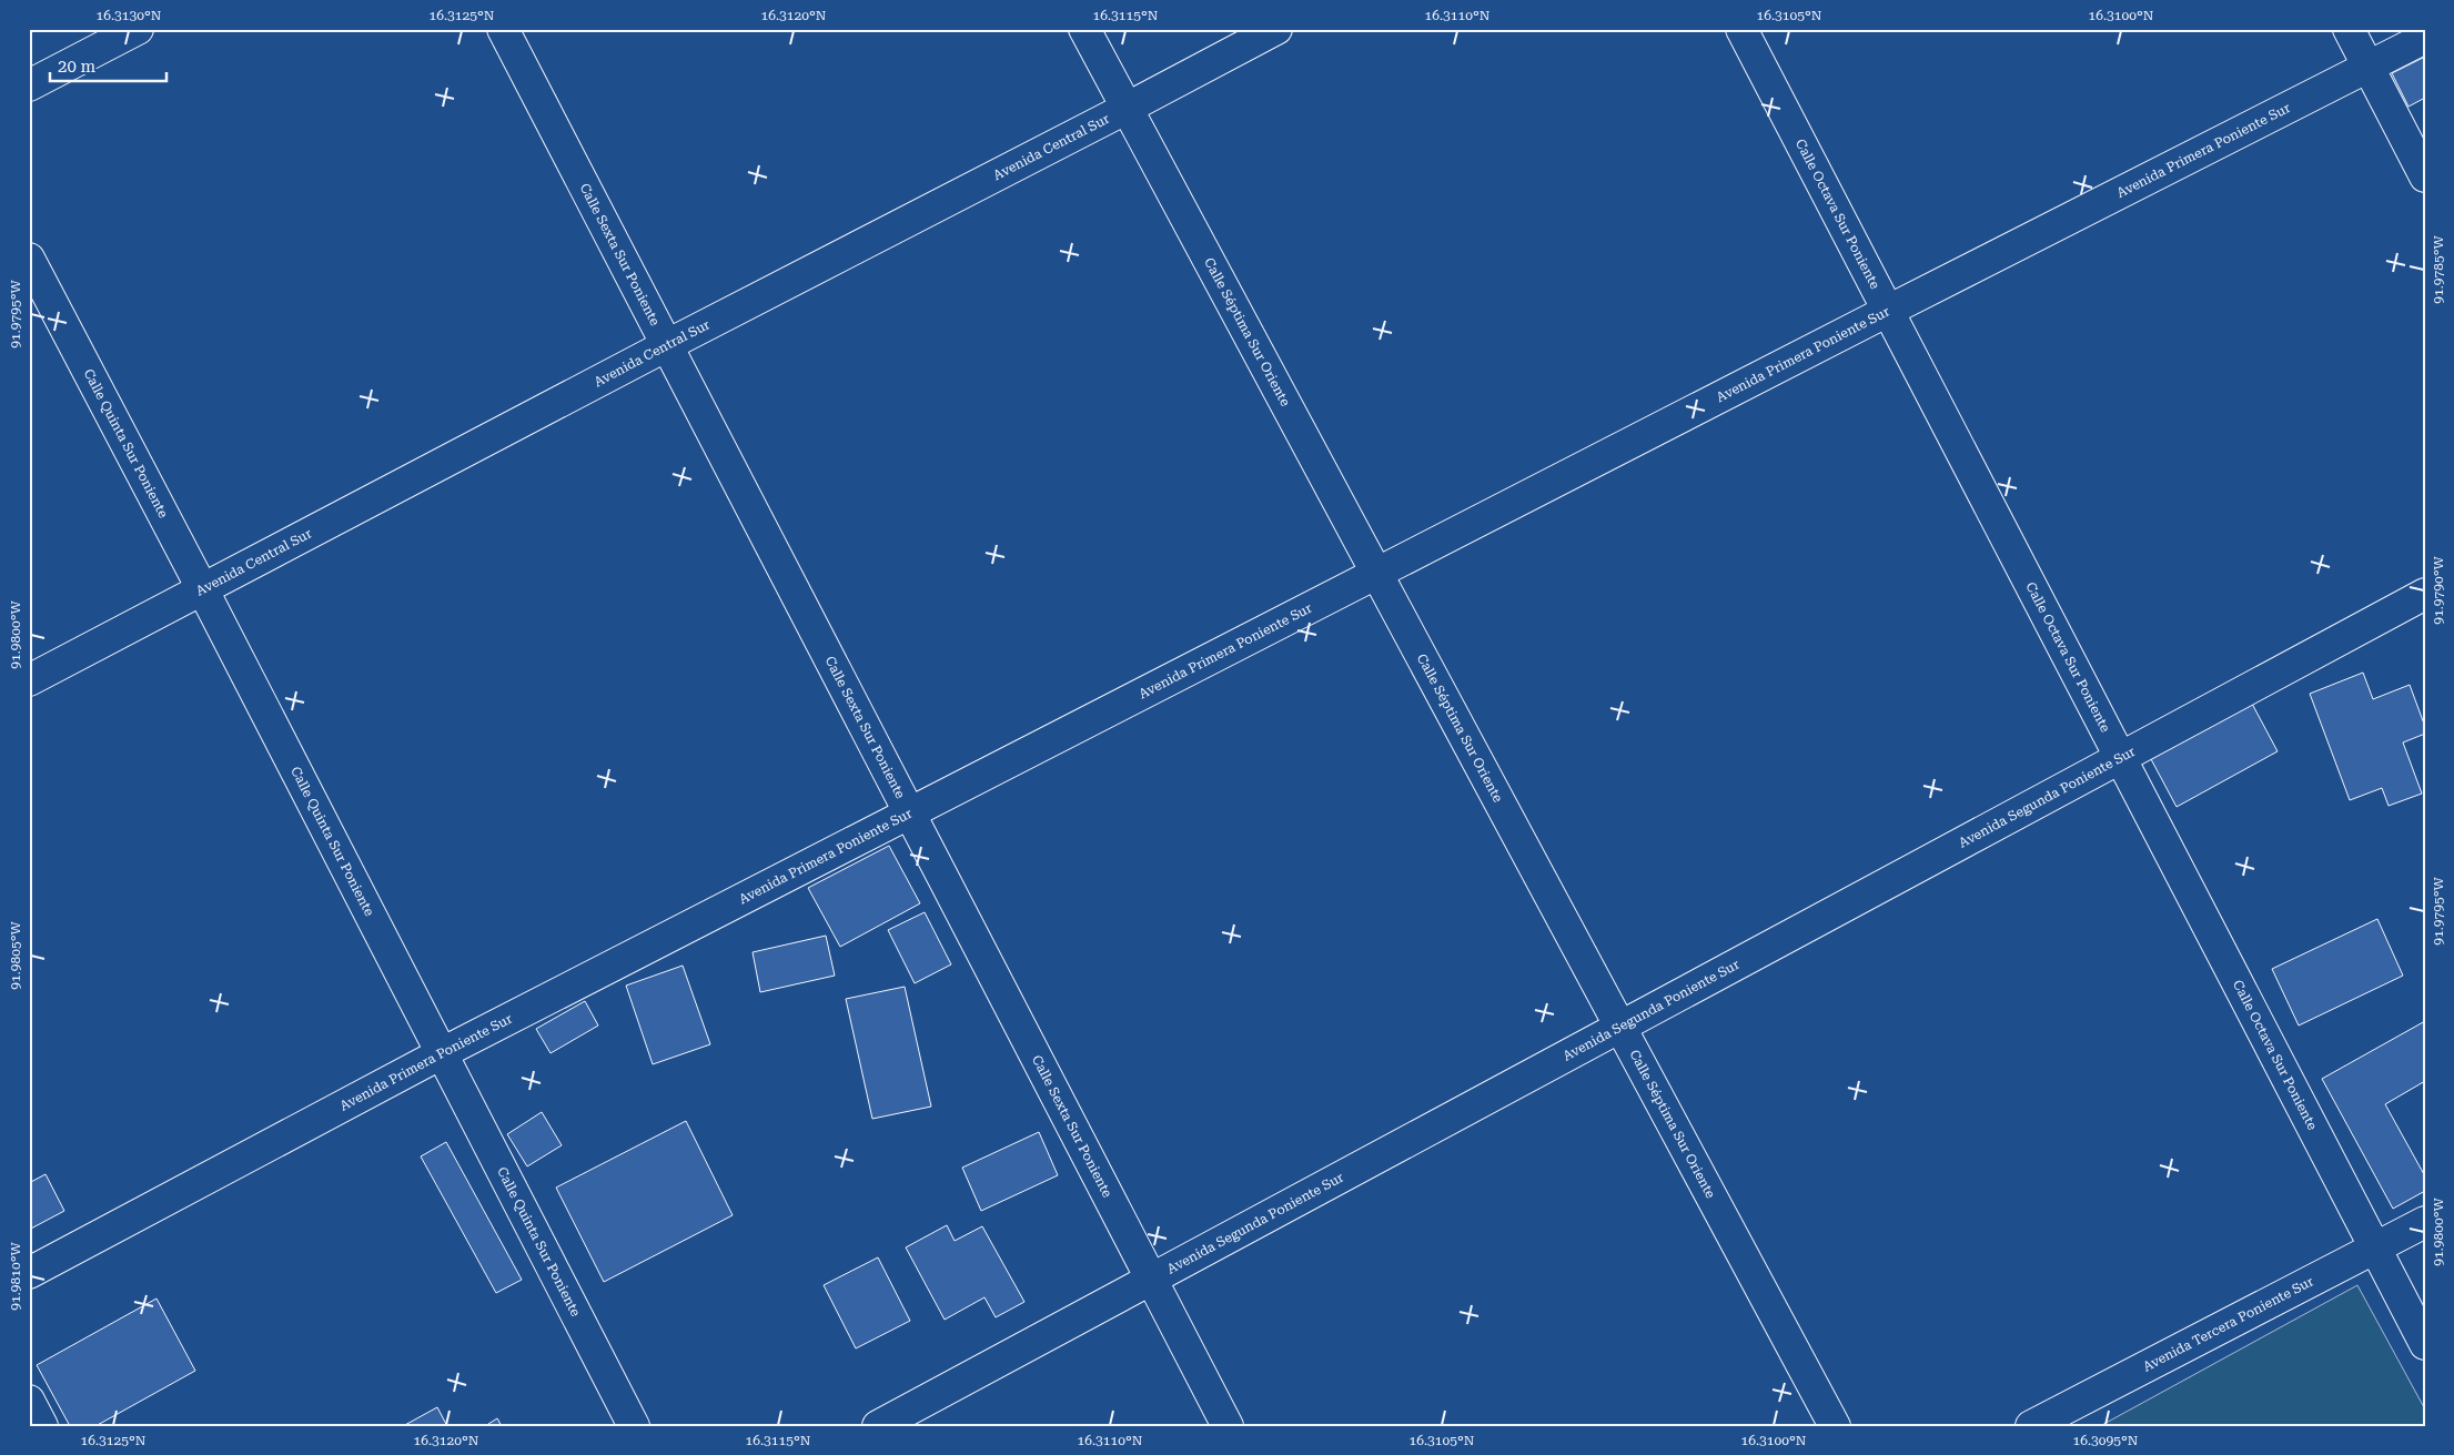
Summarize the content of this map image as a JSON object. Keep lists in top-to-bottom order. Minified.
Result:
{"streets":{"street":["Avenida Central Sur","Avenida Primera Poniente Sur","Calle Octava Sur Poniente","Calle Sexta Sur Poniente","Calle Séptima Sur Oriente","Calle Quinta Sur Poniente","Avenida Segunda Poniente Sur","Avenida Tercera Poniente Sur"]},"crossings":[["Avenida Central Sur","Calle Sexta Sur Poniente"],["Avenida Central Sur","Calle Séptima Sur Oriente"],["Avenida Central Sur","Calle Quinta Sur Poniente"],["Avenida Primera Poniente Sur","Calle Octava Sur Poniente"],["Avenida Primera Poniente Sur","Calle Sexta Sur Poniente"],["Avenida Primera Poniente Sur","Calle Séptima Sur Oriente"],["Avenida Primera Poniente Sur","Calle Quinta Sur Poniente"],["Calle Octava Sur Poniente","Avenida Segunda Poniente Sur"],["Calle Octava Sur Poniente","Avenida Tercera Poniente Sur"],["Calle Sexta Sur Poniente","Avenida Segunda Poniente Sur"],["Calle Séptima Sur Oriente","Avenida Segunda Poniente Sur"]],"scale_bar":"20 m","coordinates":["16.3130°N","16.3125°N","16.3120°N","16.3115°N","16.3110°N","16.3105°N","16.3100°N","91.9785°W","91.9795°W","91.9790°W","91.9800°W","91.9805°W","91.9810°W","16.3095°N"]}
